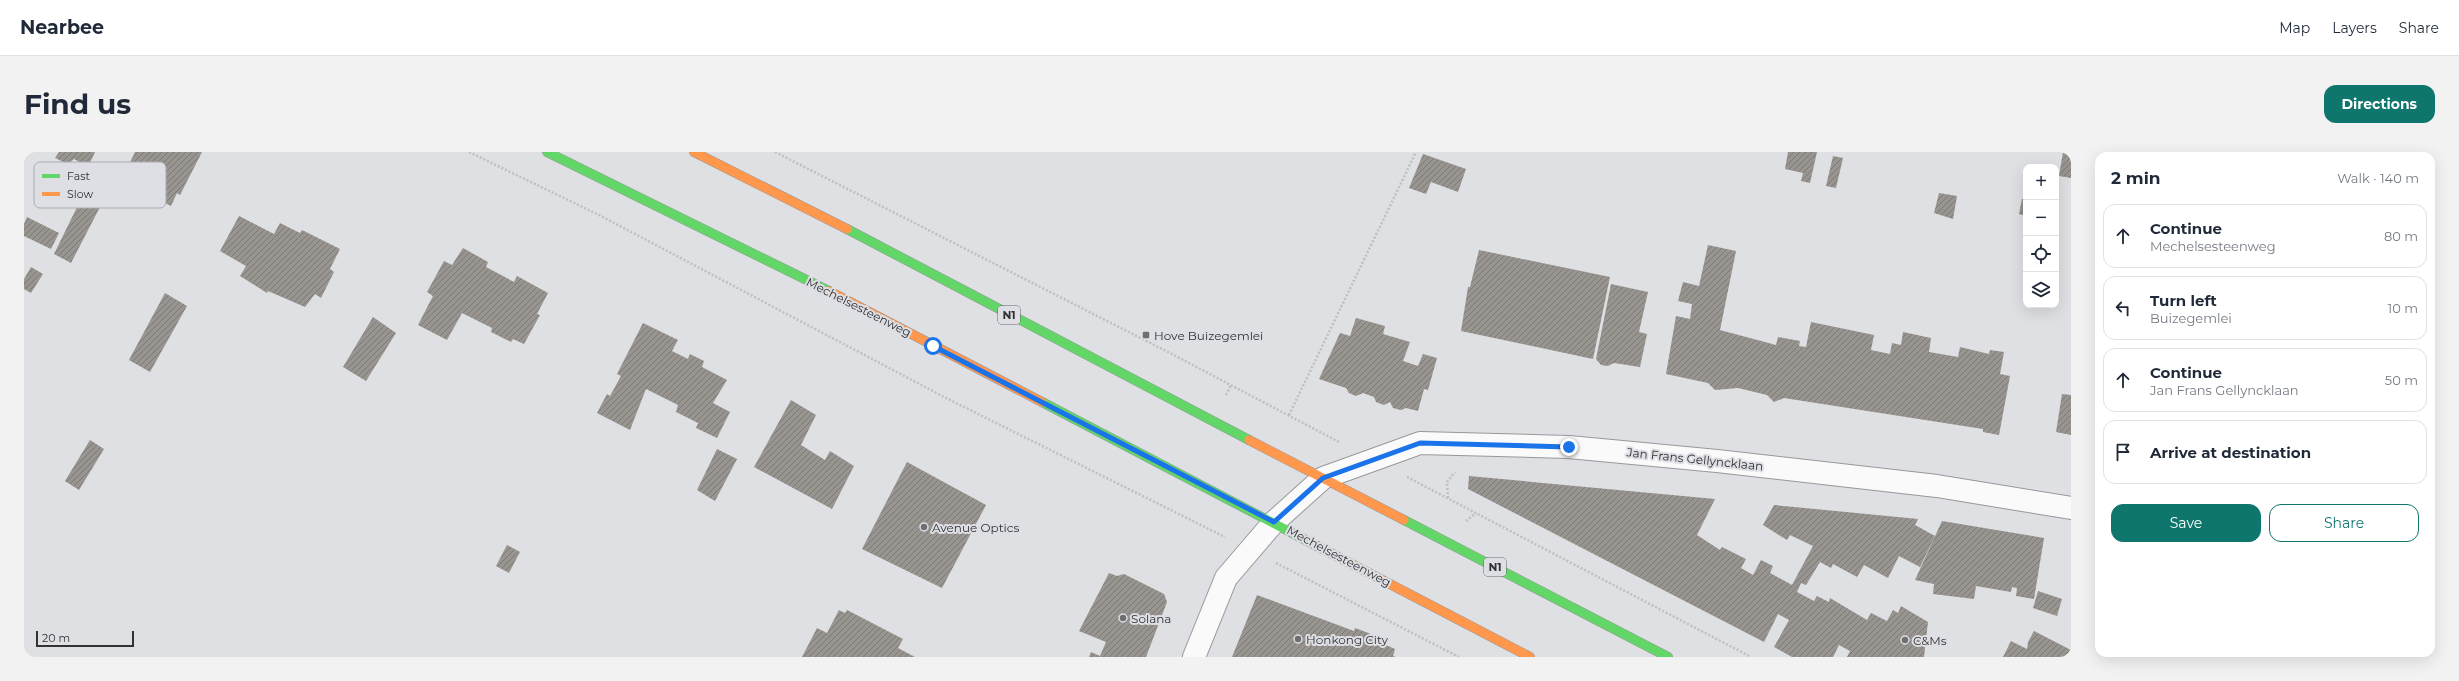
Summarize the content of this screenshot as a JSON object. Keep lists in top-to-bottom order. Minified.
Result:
{"streets":{"main road":["Mechelsesteenweg","N1"],"street":["Jan Frans Gellyncklaan"]},"crossings":[["N1","Jan Frans Gellyncklaan"]],"places":{"transit":["Hove Buizegemlei"],"other":["Avenue Optics","Solana","Honkong City","C&Ms"]},"legend":["Fast","Slow"],"scale_bar":"20 m","page":{"header":"Nearbee","nav":["Map","Layers","Share"],"buttons":["Directions",["Save","Share"]],"title":"Find us","heading":["2 min","Walk · 140 m"],"map_buttons":["+","−"],"list":[["Continue","Mechelsesteenweg","80 m"],["Turn left","Buizegemlei","10 m"],["Continue","Jan Frans Gellyncklaan","50 m"],"Arrive at destination"],"scale":"20 m"}}
